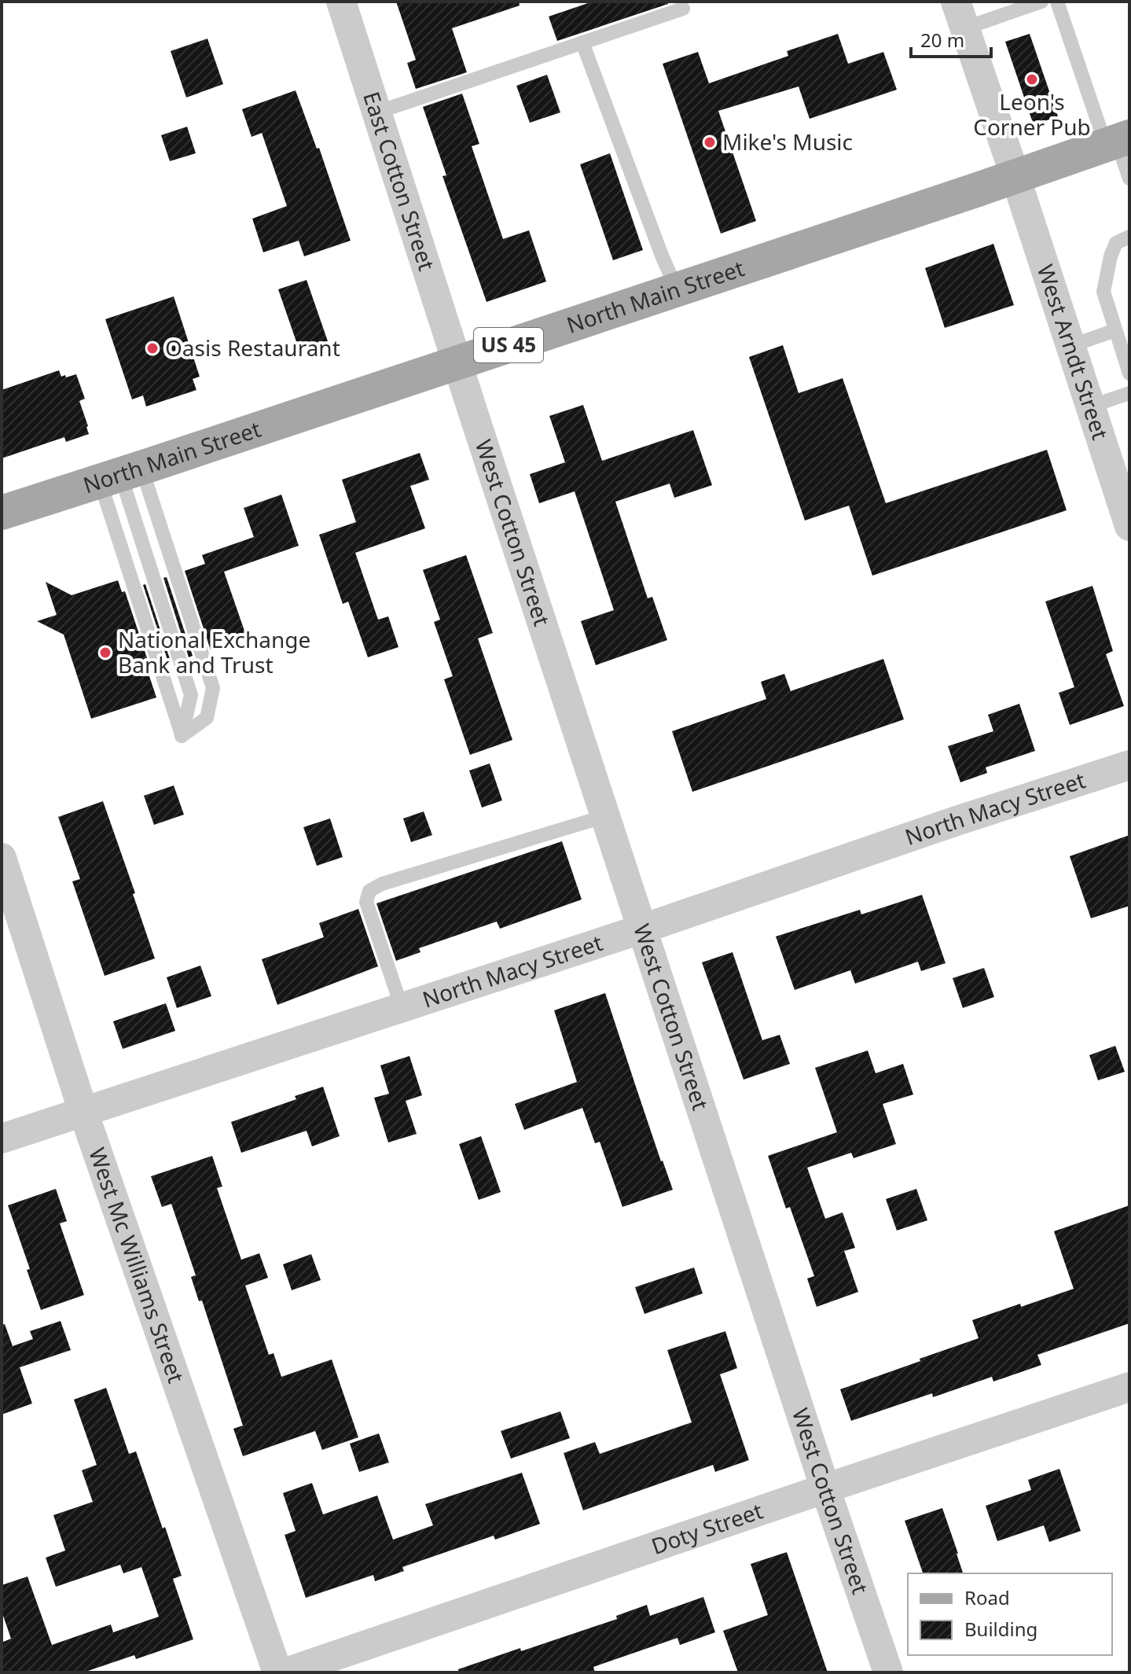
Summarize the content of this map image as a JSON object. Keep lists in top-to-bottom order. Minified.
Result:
{"streets":{"main road":["North Main Street","US 45"],"street":["East Cotton Street","West Arndt Street","West Cotton Street","North Macy Street","West Mc Williams Street","Doty Street"]},"crossings":[["East Cotton Street","North Main Street"],["East Cotton Street","West Cotton Street"],["North Main Street","West Arndt Street"],["North Main Street","West Cotton Street"],["West Cotton Street","North Macy Street"],["West Cotton Street","Doty Street"],["North Macy Street","West Mc Williams Street"]],"places":["Leon's Corner Pub","Mike's Music","Oasis Restaurant","National Exchange Bank and Trust"],"legend":["Road","Building"],"scale_bar":"20 m"}
